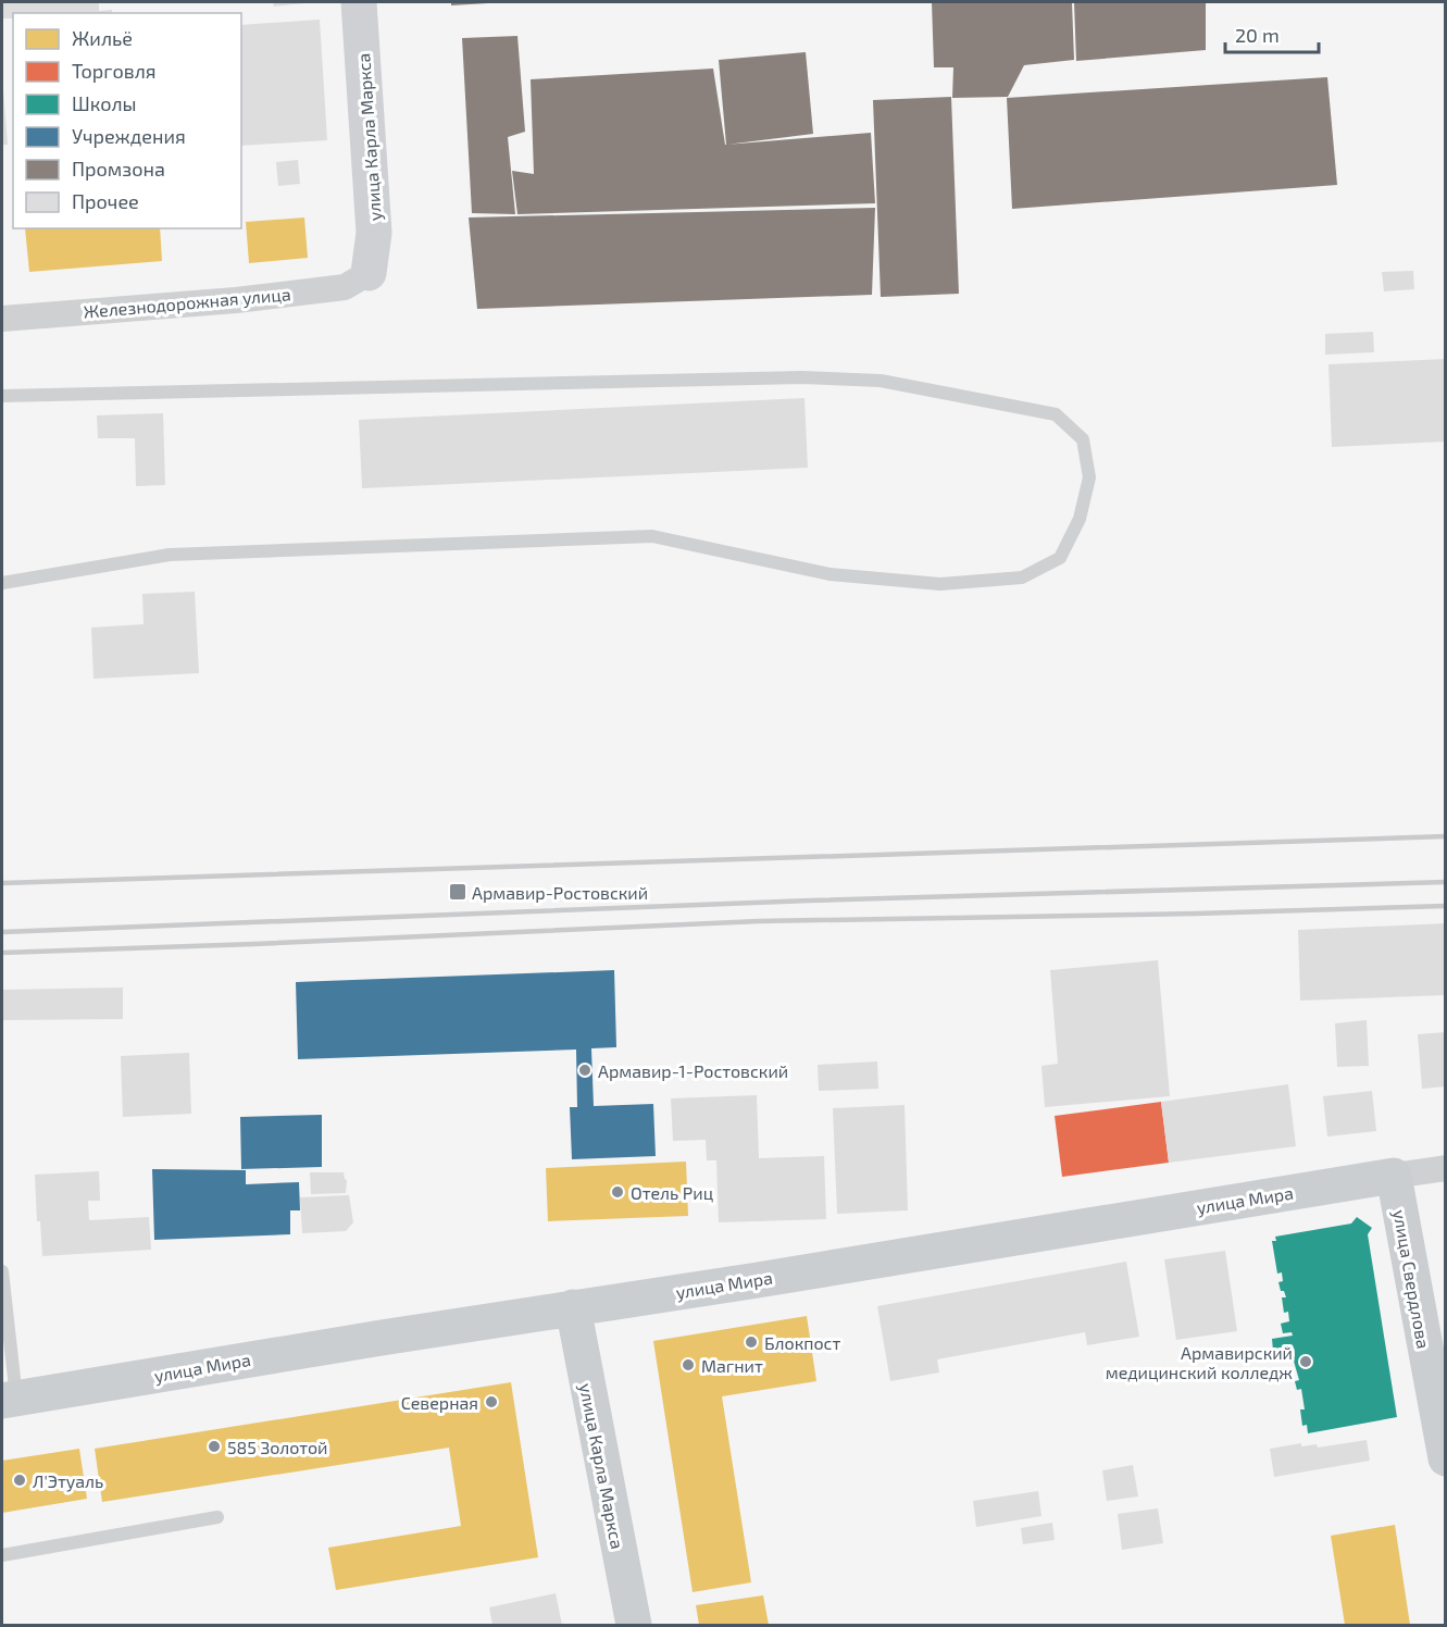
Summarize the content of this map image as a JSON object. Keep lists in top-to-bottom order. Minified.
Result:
{"streets":{"main road":["улица Карла Маркса","улица Мира","улица Свердлова"],"street":["Железнодорожная улица"]},"crossings":[["улица Карла Маркса","Железнодорожная улица"],["улица Карла Маркса","улица Мира"],["улица Мира","улица Свердлова"]],"places":{"transit":["Армавир-Ростовский"],"other":["Армавир-1-Ростовский","Отель Риц","Блокпост","Армавирский медицинский колледж","Магнит","Северная","585 Золотой","Л'Этуаль"]},"legend":["Жильё","Торговля","Школы","Учреждения","Промзона","Прочее"],"scale_bar":"20 m"}
